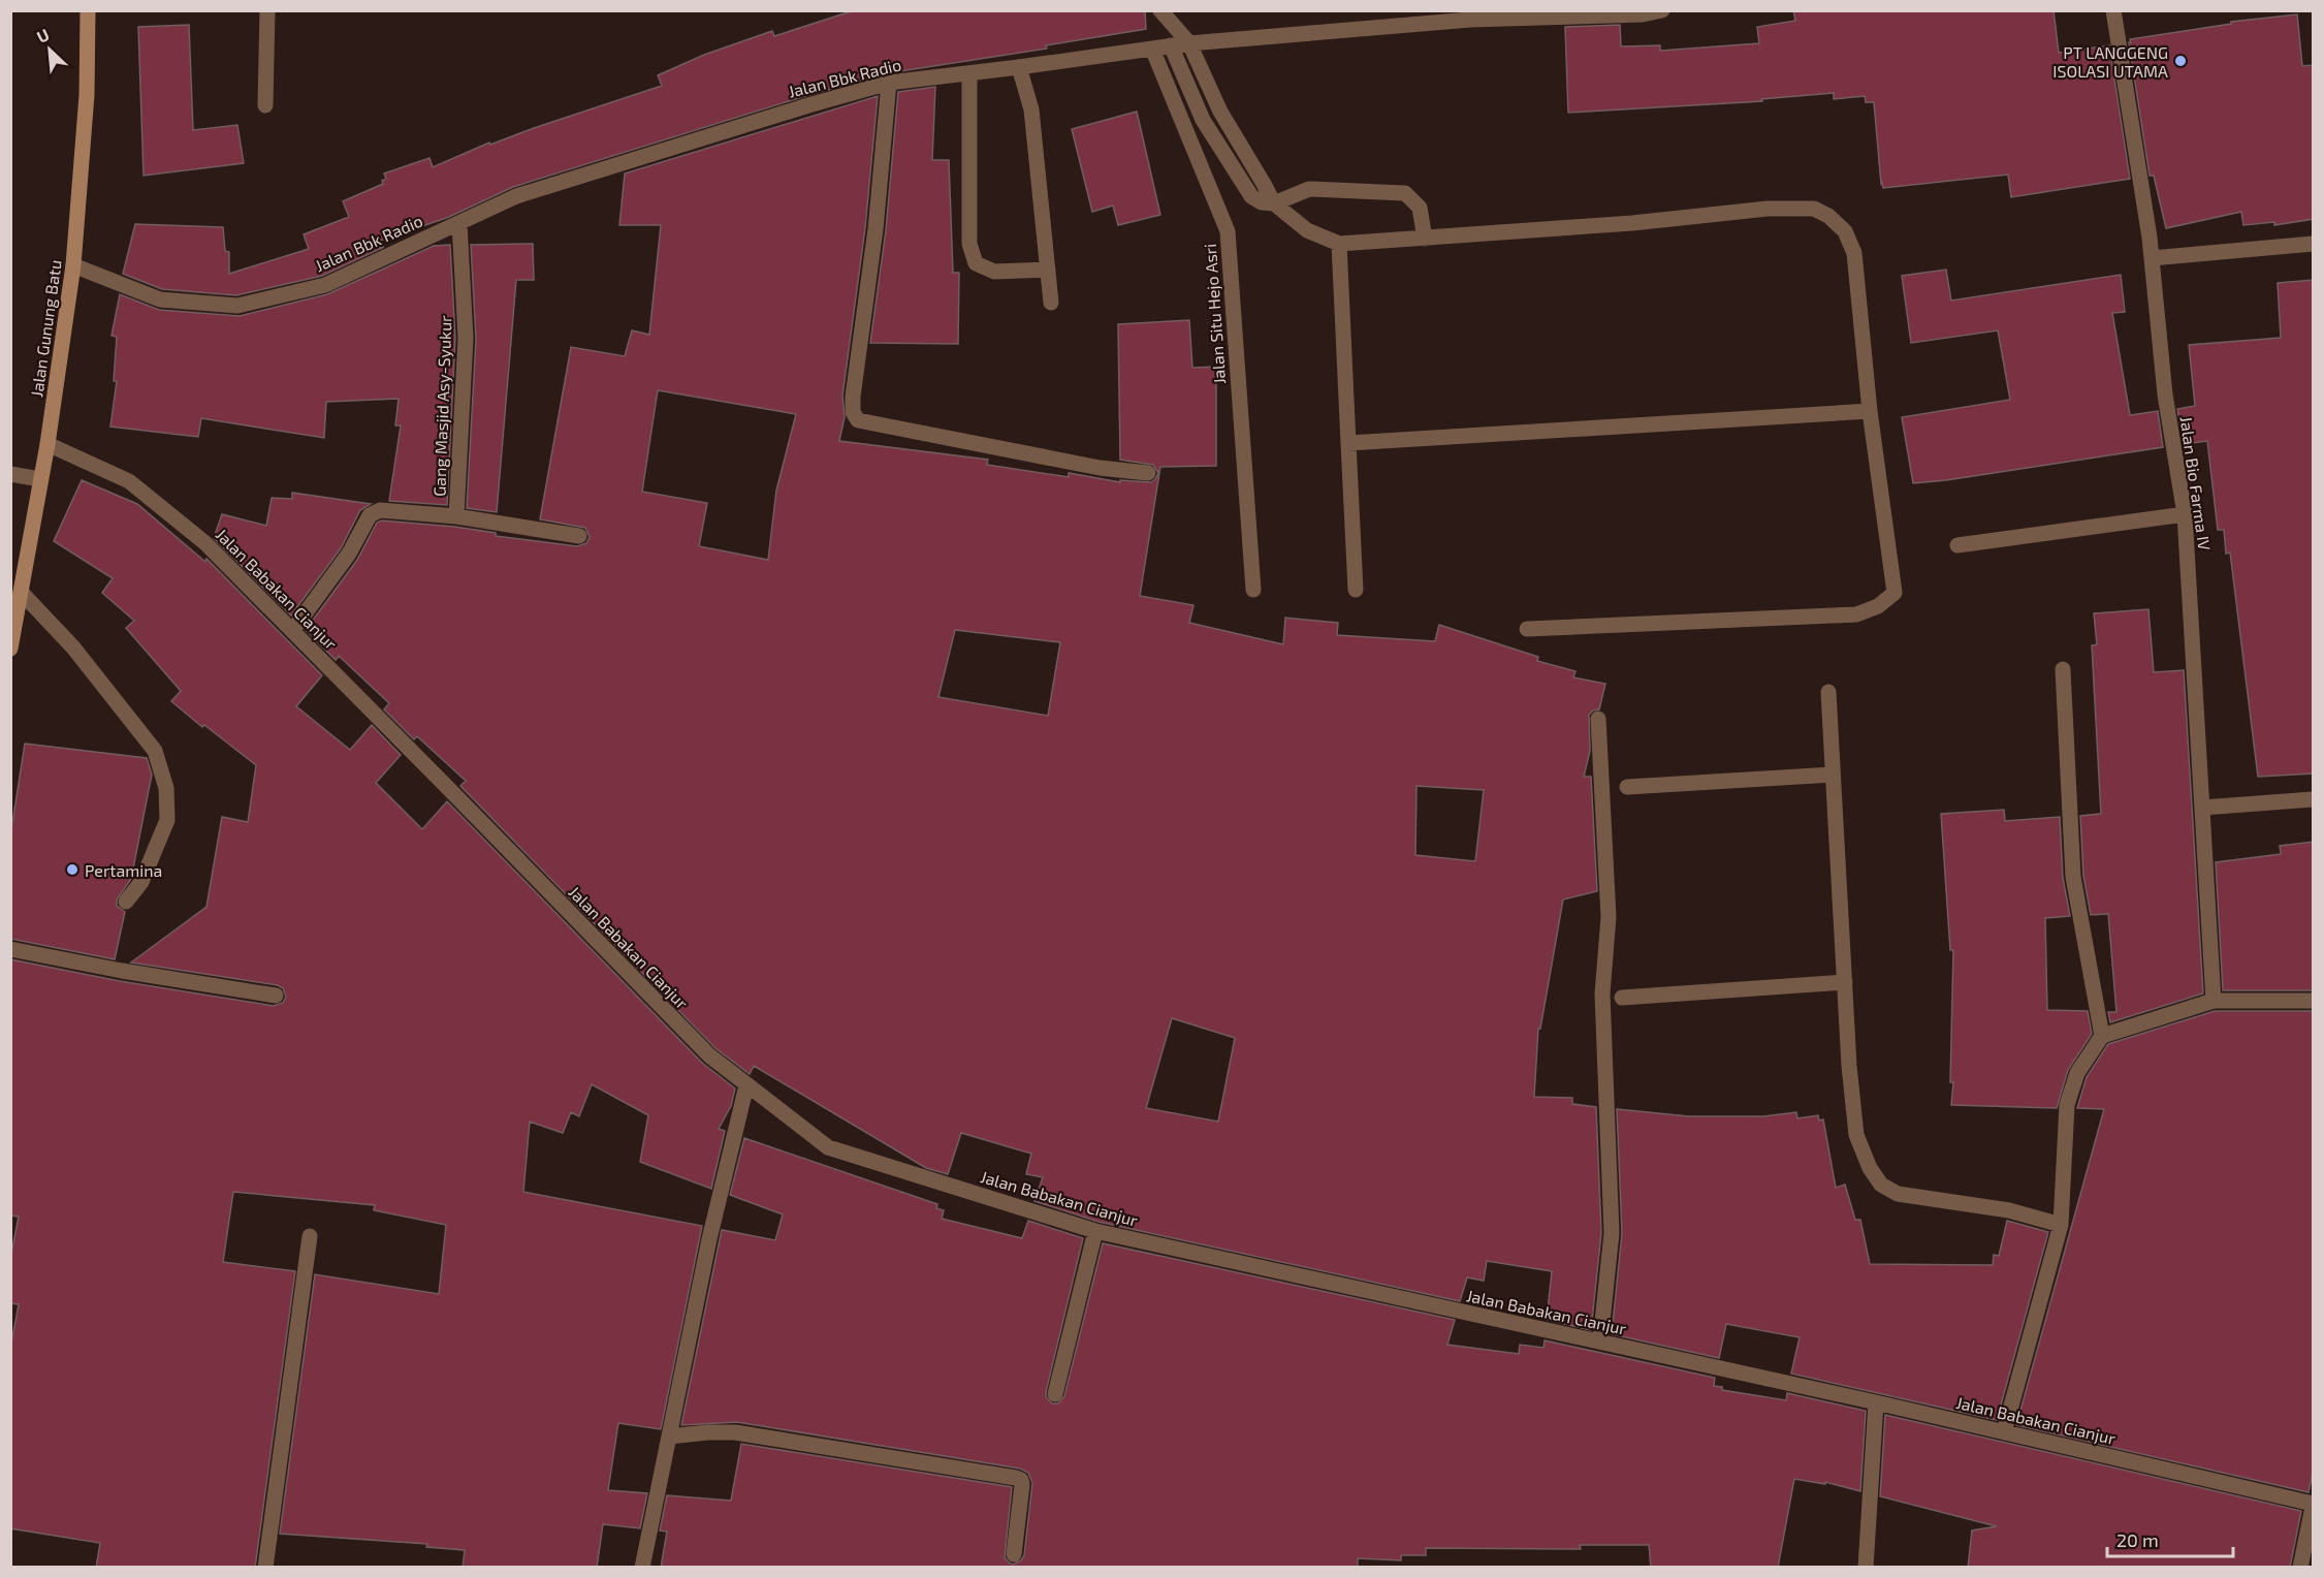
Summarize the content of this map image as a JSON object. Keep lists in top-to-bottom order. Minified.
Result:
{"streets":{"main road":["Jalan Gunung Batu"],"street":["Jalan Bbk Radio","Jalan Situ Hejo Asri","Gang Masjid Asy-Syukur","Jalan Bio Farma IV","Jalan Babakan Cianjur"]},"crossings":[["Jalan Bbk Radio","Jalan Situ Hejo Asri"],["Jalan Bbk Radio","Jalan Gunung Batu"],["Jalan Bbk Radio","Gang Masjid Asy-Syukur"],["Jalan Gunung Batu","Jalan Babakan Cianjur"]],"places":["PT LANGGENG ISOLASI UTAMA","Pertamina"],"scale_bar":"20 m","north":"top left"}
